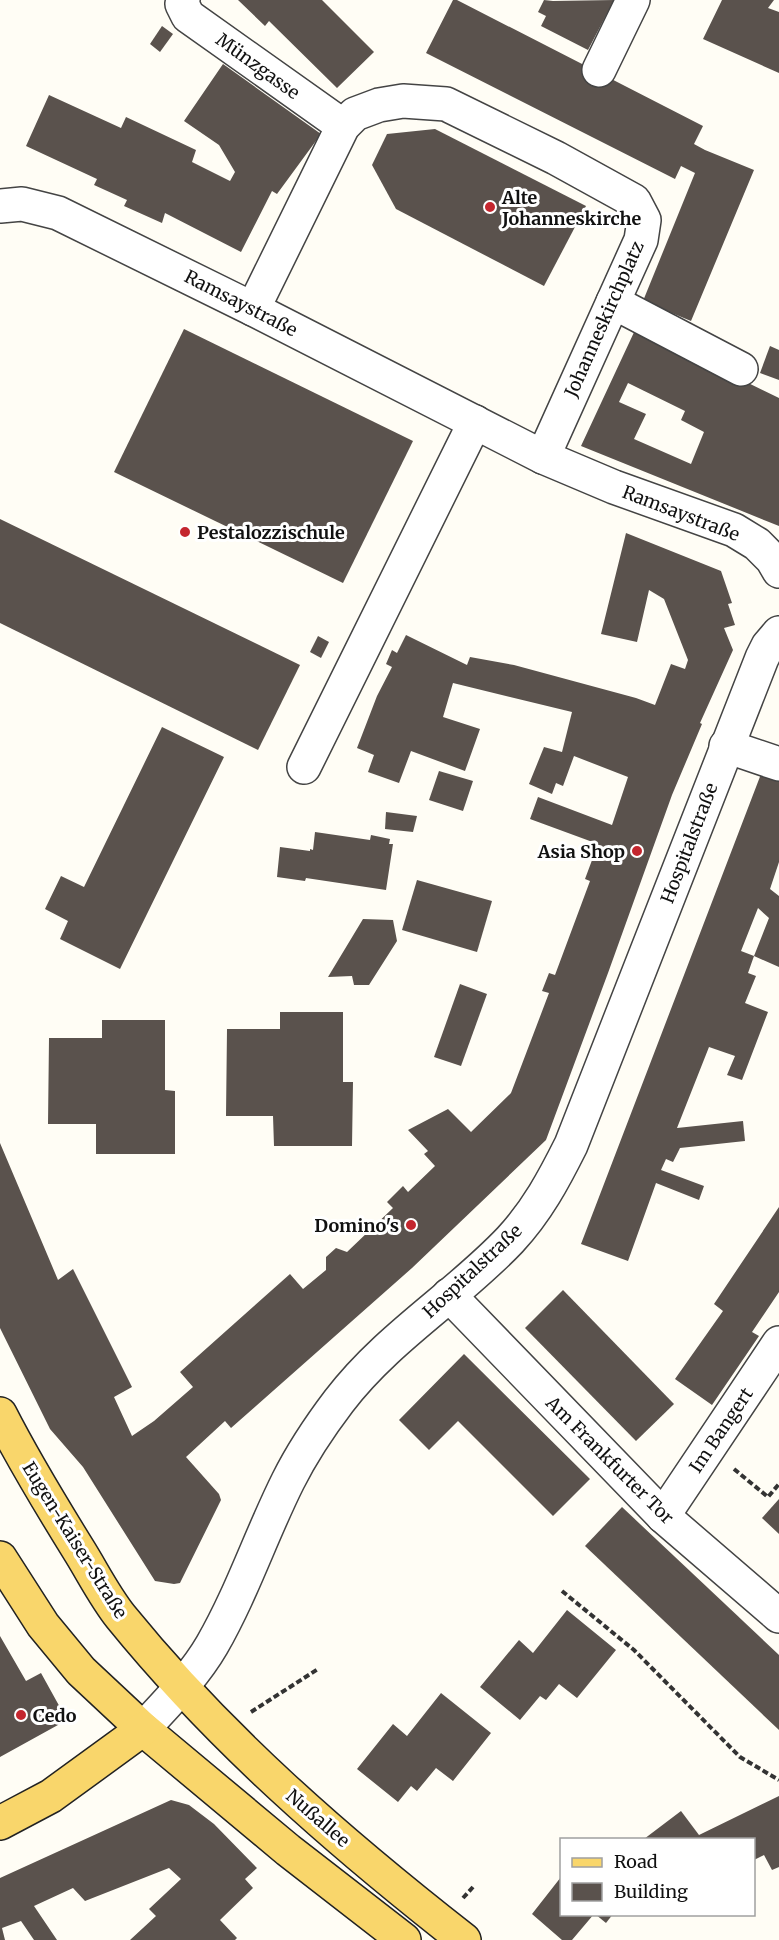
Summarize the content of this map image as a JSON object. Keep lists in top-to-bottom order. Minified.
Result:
{"streets":{"main road":["Eugen-Kaiser-Straße","Nußallee"],"street":["Münzgasse","Ramsaystraße","Johanneskirchplatz","Hospitalstraße","Im Bangert","Am Frankfurter Tor"]},"crossings":[["Münzgasse","Johanneskirchplatz"],["Ramsaystraße","Johanneskirchplatz"],["Hospitalstraße","Am Frankfurter Tor"],["Hospitalstraße","Eugen-Kaiser-Straße"],["Hospitalstraße","Nußallee"],["Im Bangert","Am Frankfurter Tor"],["Eugen-Kaiser-Straße","Nußallee"]],"places":["Alte Johanneskirche","Pestalozzischule","Asia Shop","Domino's","Cedo"],"legend":["Road","Building"]}
